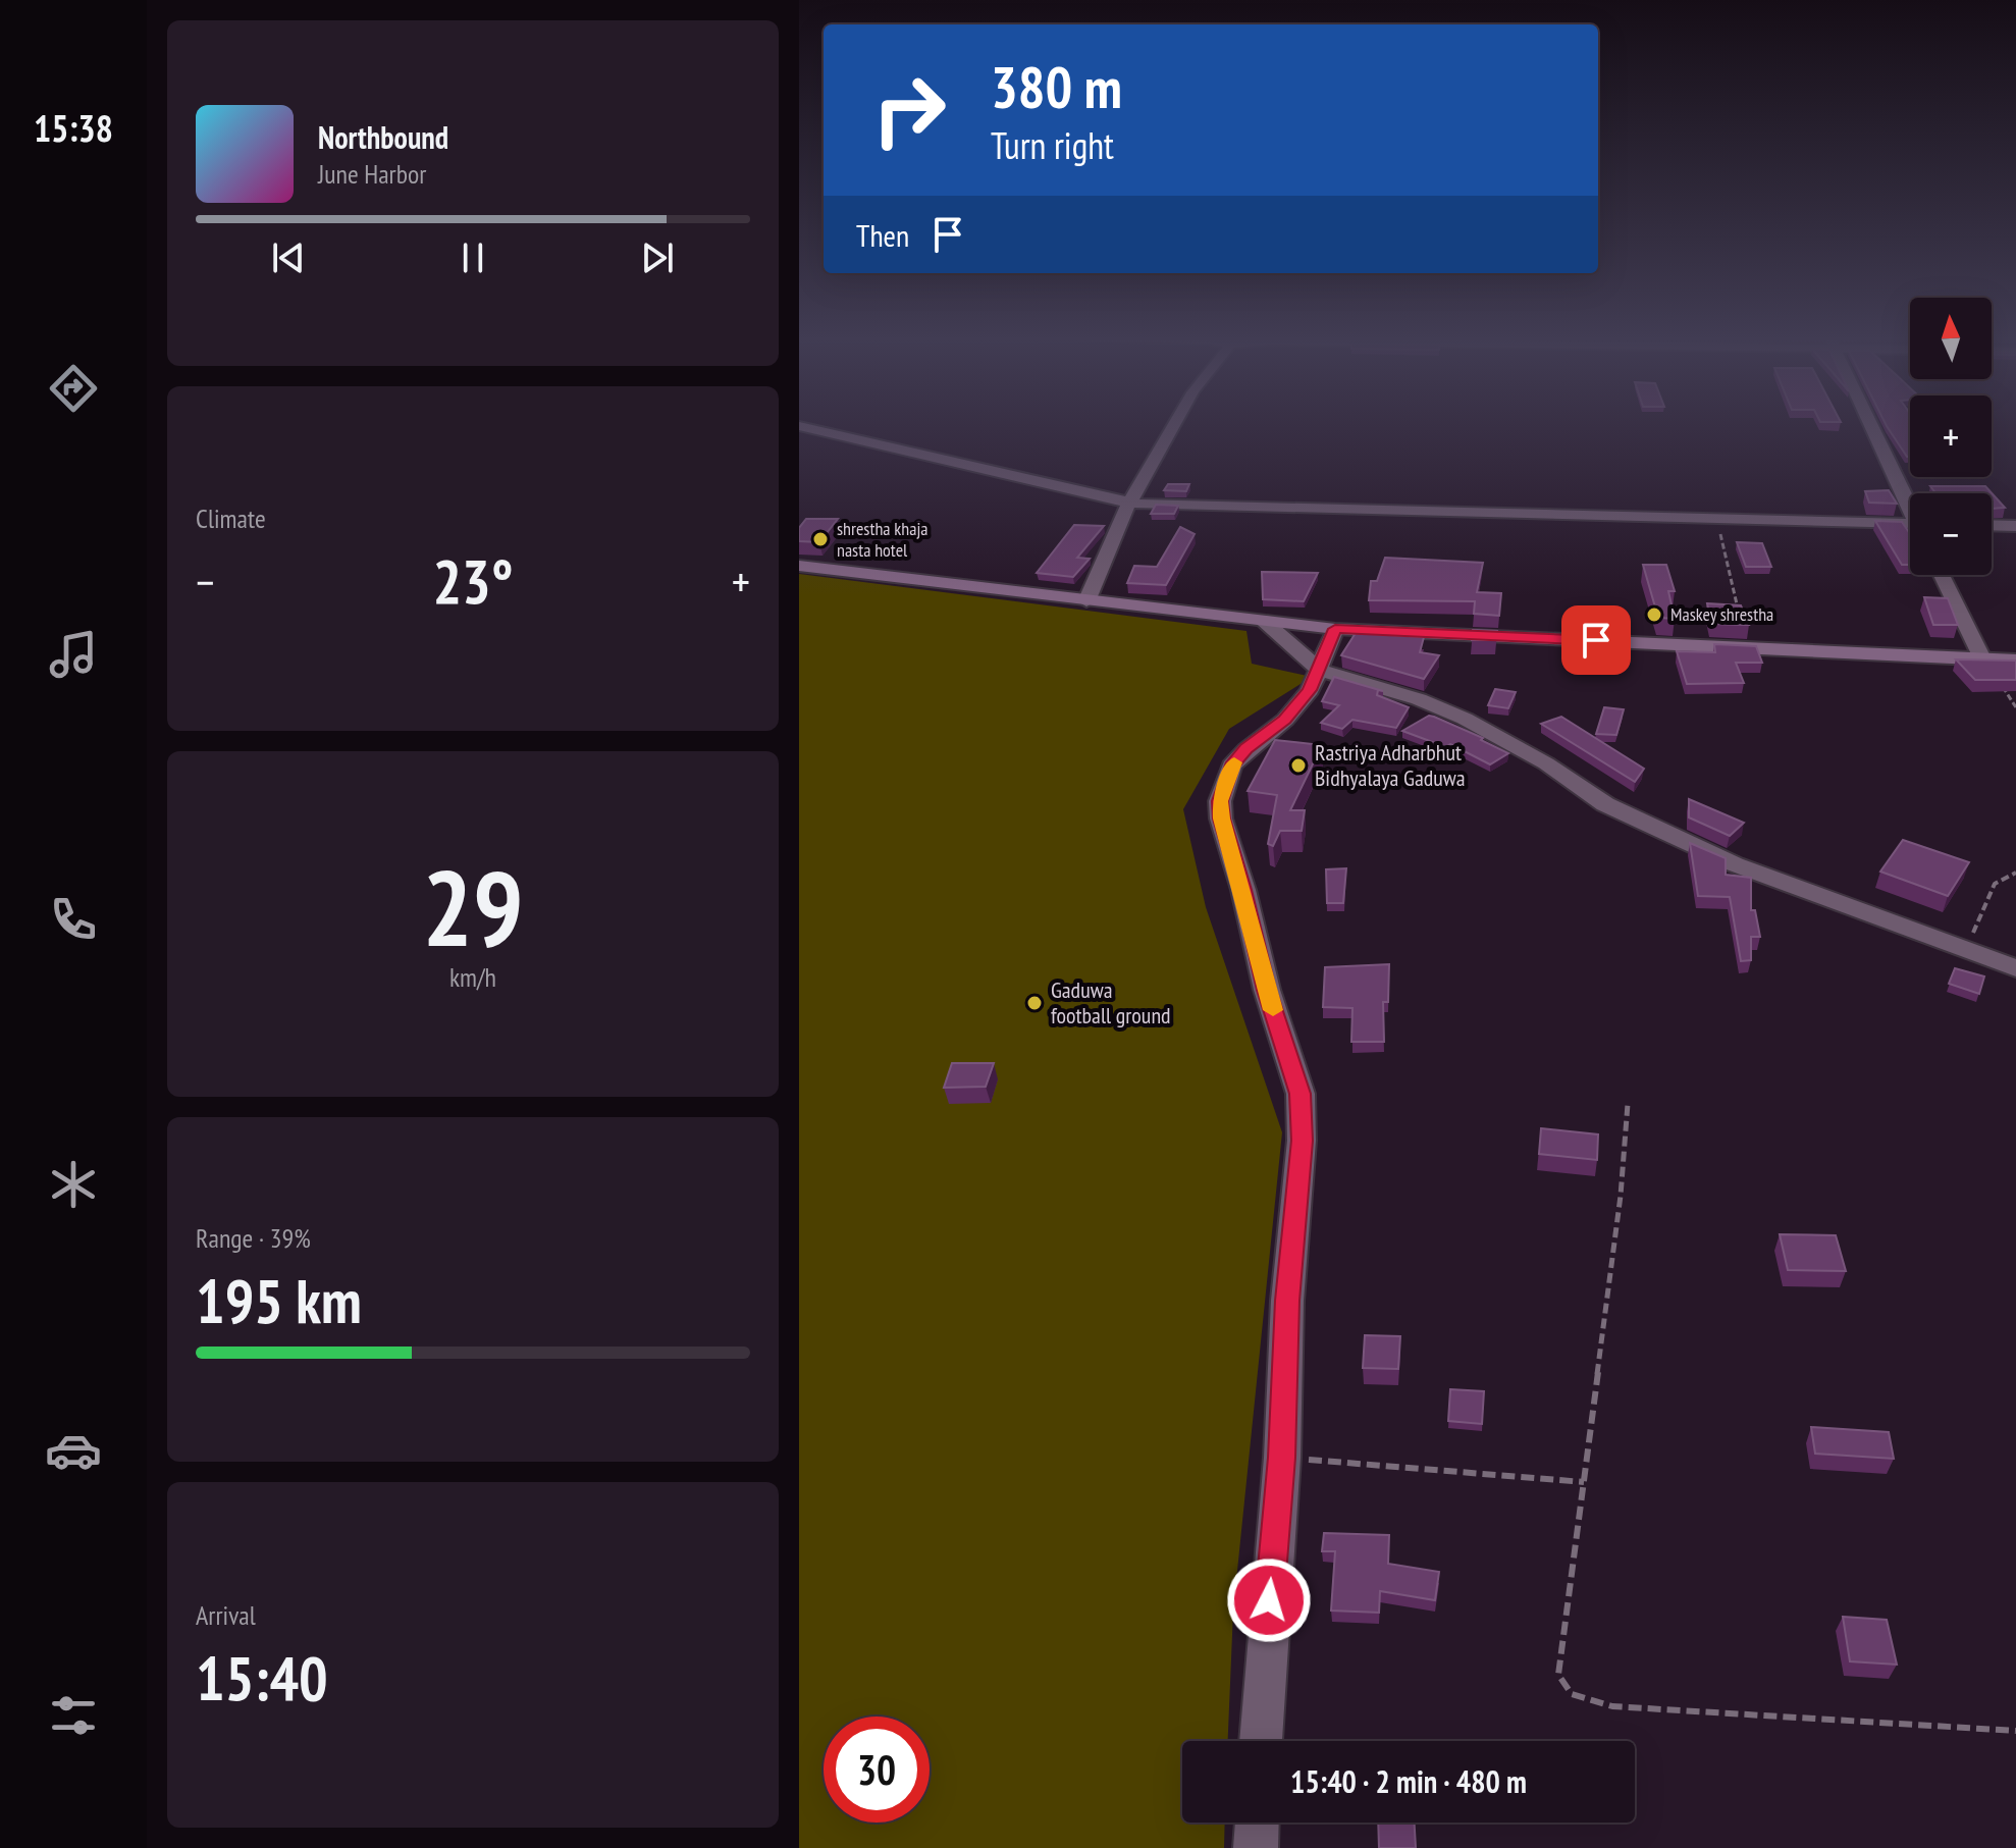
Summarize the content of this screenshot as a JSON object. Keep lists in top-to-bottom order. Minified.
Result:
{"places":["shrestha khaja nasta hotel","Maskey shrestha","Rastriya Adharbhut Bidhyalaya Gaduwa","Gaduwa football ground"],"north":"top","page":{"tabs":"15:38","turn":["380 m","Turn right"],"song":["Northbound","June Harbor"],"then":"Then","map_buttons":["+","−"],"tile":["Climate",["29","km/h"],["Range · 39%","195 km"],["Arrival","15:40"]],"heat":["−","23°","+"],"limit":"30","trip":"15:40 · 2 min · 480 m"}}
